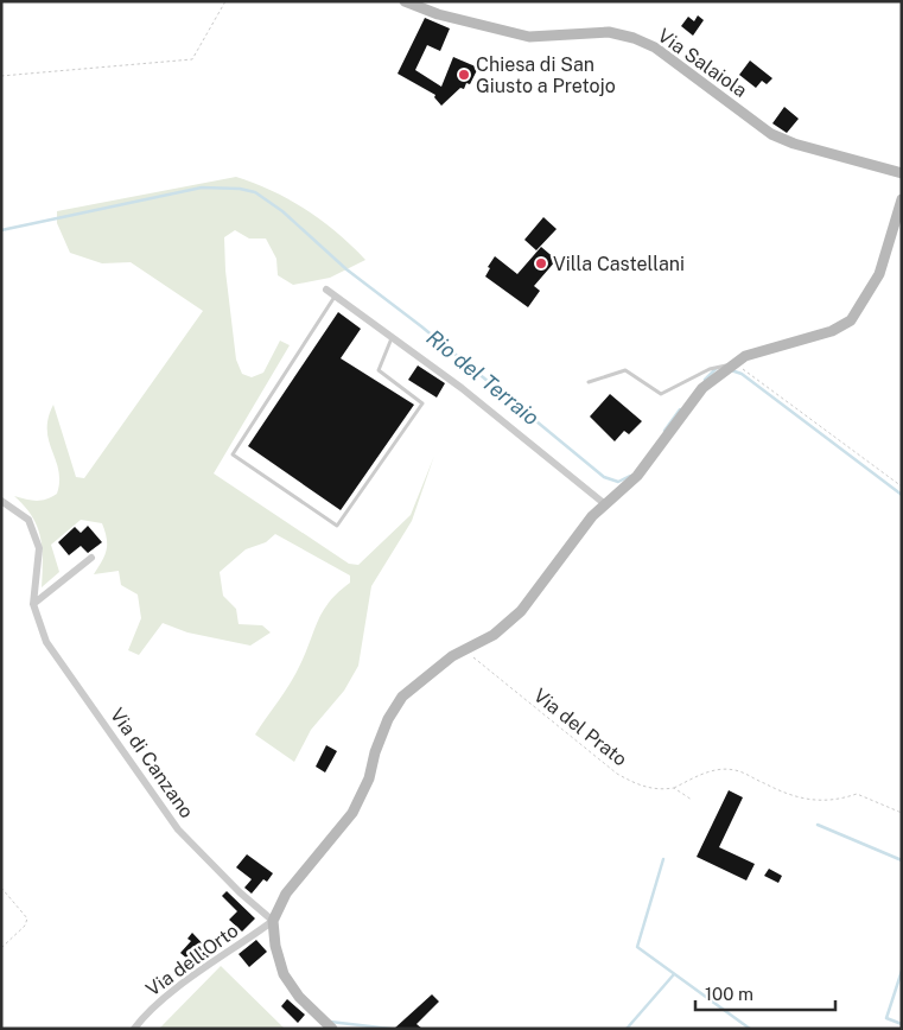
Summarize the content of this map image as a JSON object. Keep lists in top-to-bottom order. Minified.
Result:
{"streets":{"street":["Via Salaiola","Via di Canzano","Via dell'Orto"],"path":["Via del Prato"]},"crossings":[["Via di Canzano","Via dell'Orto"]],"water":["Rio del Terraio"],"places":["Chiesa di San Giusto a Pretojo","Villa Castellani"],"scale_bar":"100 m"}
